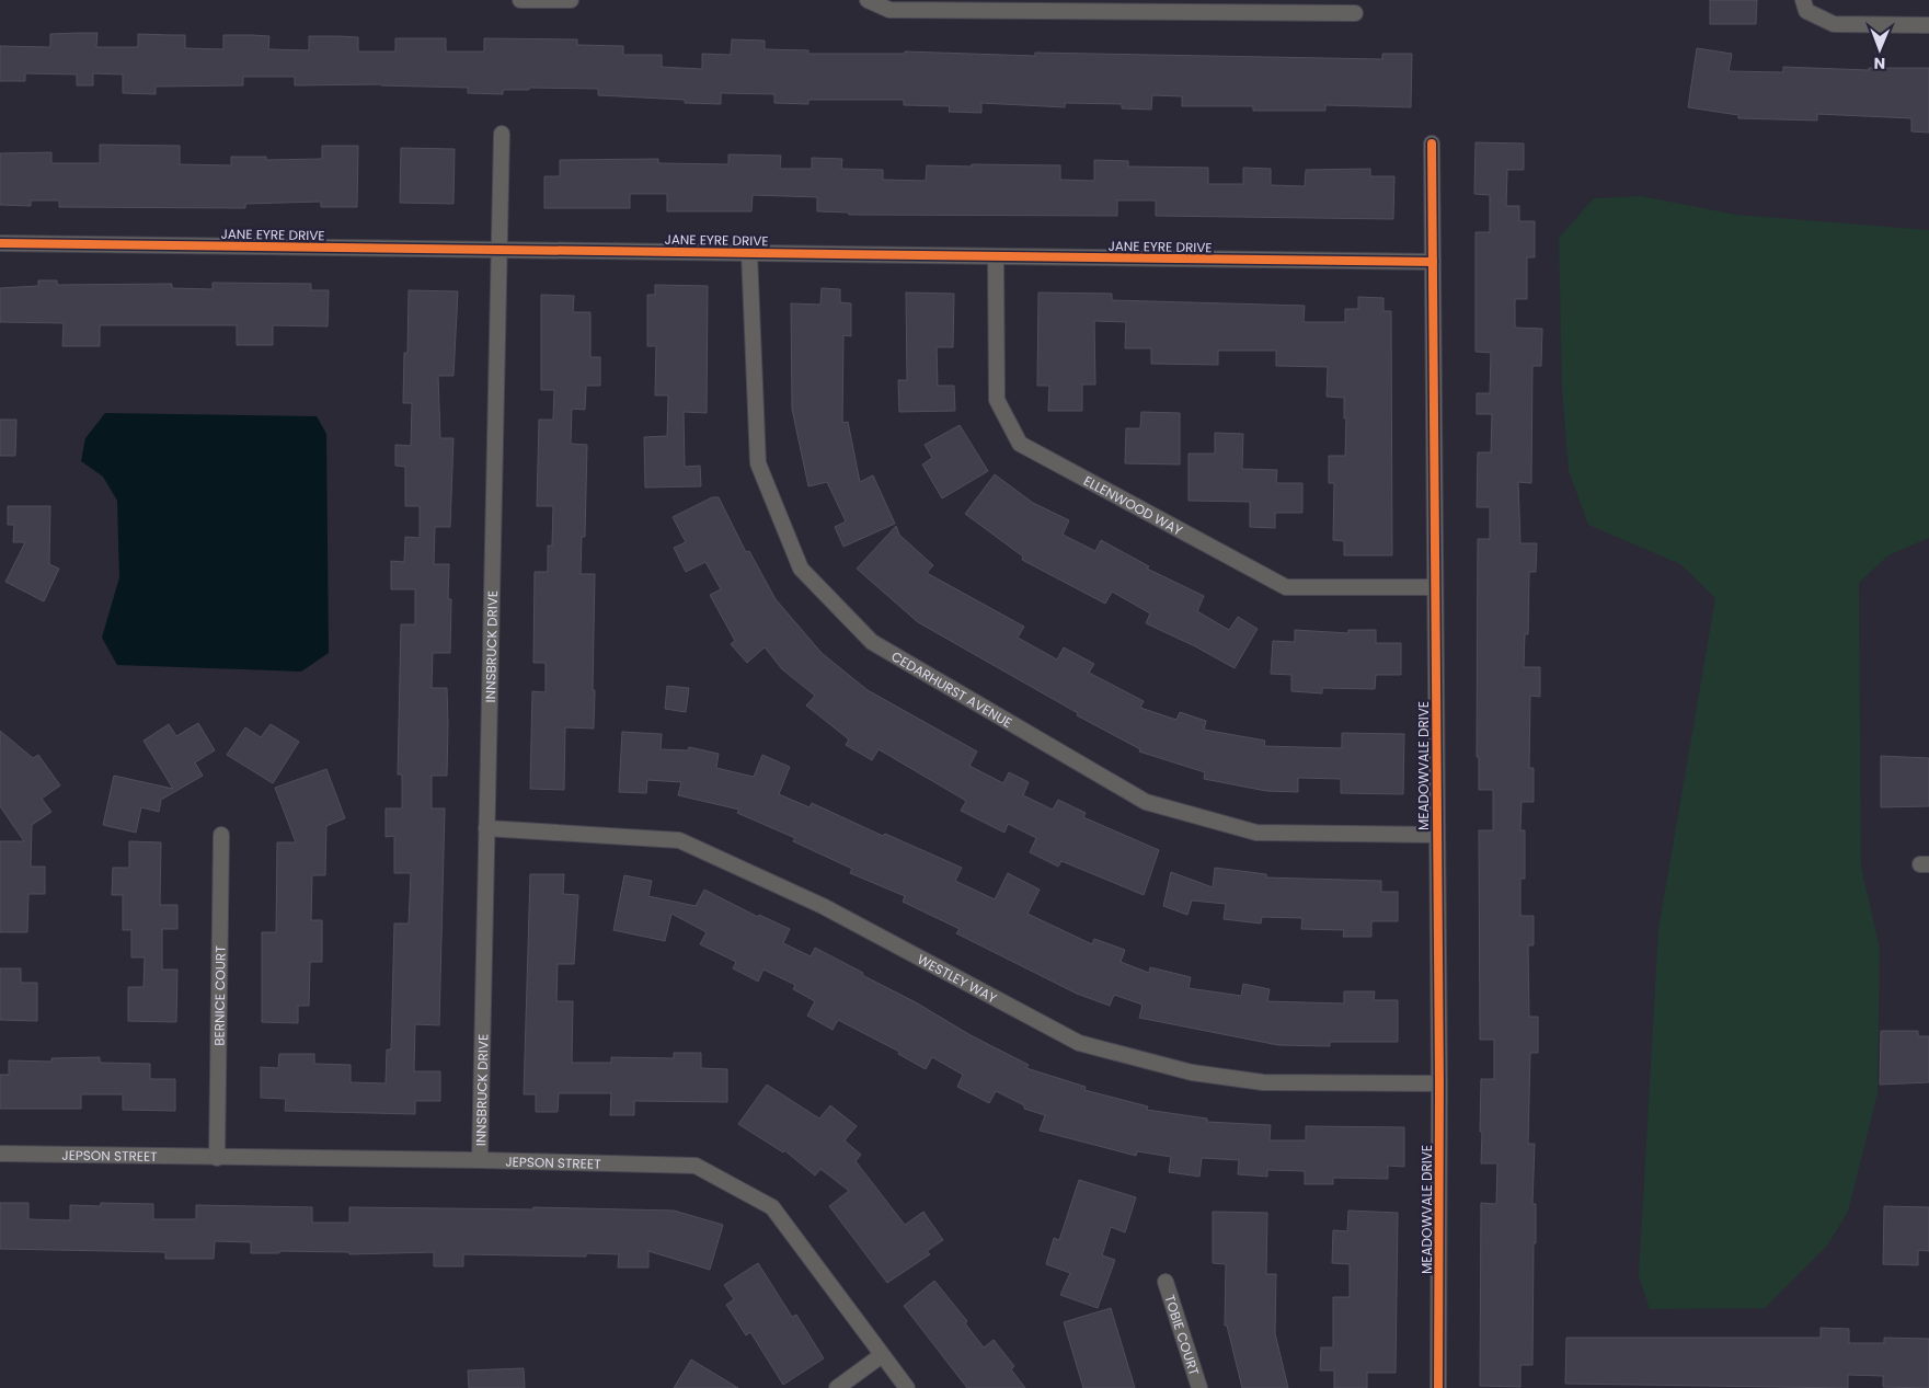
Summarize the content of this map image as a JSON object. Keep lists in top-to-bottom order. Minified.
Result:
{"streets":{"street":["JANE EYRE DRIVE","ELLENWOOD WAY","INNSBRUCK DRIVE","CEDARHURST AVENUE","MEADOWVALE DRIVE","WESTLEY WAY","BERNICE COURT","JEPSON STREET","TOBIE COURT"]},"crossings":[["JANE EYRE DRIVE","ELLENWOOD WAY"],["JANE EYRE DRIVE","INNSBRUCK DRIVE"],["JANE EYRE DRIVE","CEDARHURST AVENUE"],["JANE EYRE DRIVE","MEADOWVALE DRIVE"],["ELLENWOOD WAY","MEADOWVALE DRIVE"],["INNSBRUCK DRIVE","WESTLEY WAY"],["INNSBRUCK DRIVE","JEPSON STREET"],["CEDARHURST AVENUE","MEADOWVALE DRIVE"],["MEADOWVALE DRIVE","WESTLEY WAY"],["BERNICE COURT","JEPSON STREET"]],"north":"bottom"}
